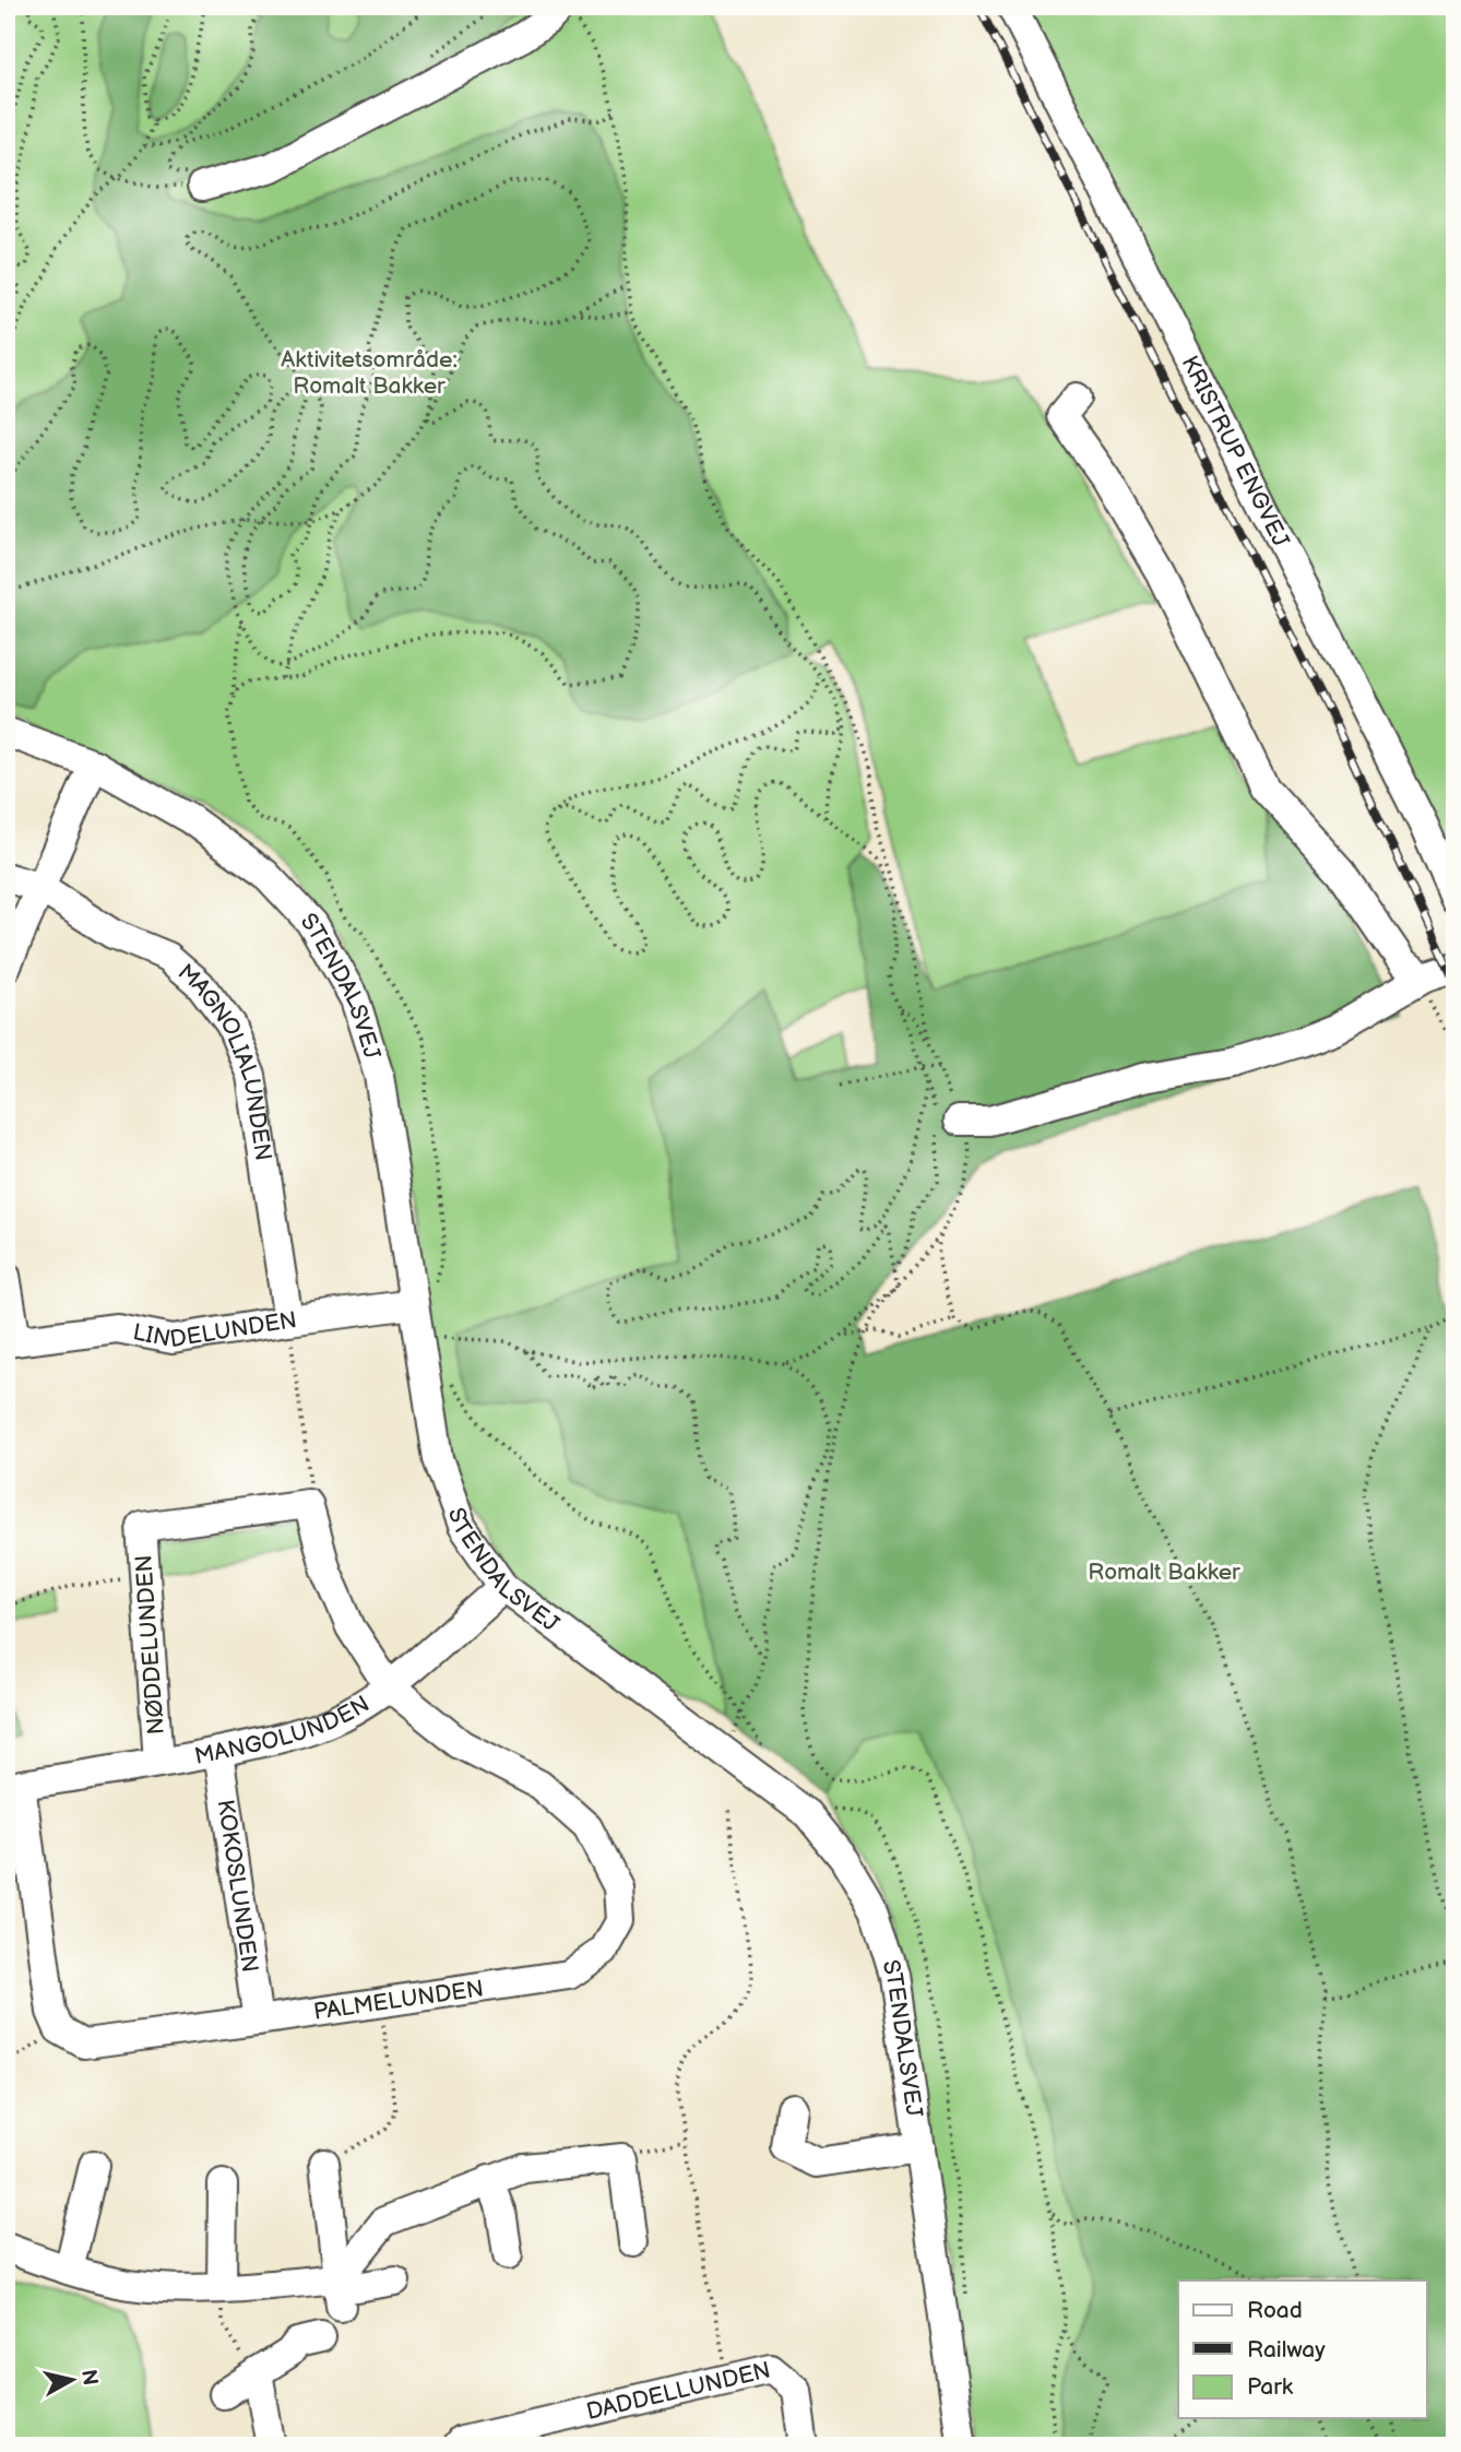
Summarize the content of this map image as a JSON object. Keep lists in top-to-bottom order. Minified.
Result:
{"streets":{"street":["KRISTRUP ENGVEJ","STENDALSVEJ","MAGNOLIALUNDEN","LINDELUNDEN","NØDDELUNDEN","MANGOLUNDEN","KOKOSLUNDEN","PALMELUNDEN","DADDELLUNDEN"]},"crossings":[["STENDALSVEJ","LINDELUNDEN"],["STENDALSVEJ","MANGOLUNDEN"],["MAGNOLIALUNDEN","LINDELUNDEN"],["NØDDELUNDEN","MANGOLUNDEN"],["MANGOLUNDEN","KOKOSLUNDEN"],["MANGOLUNDEN","PALMELUNDEN"],["KOKOSLUNDEN","PALMELUNDEN"]],"parks":["Aktivitetsområde: Romalt Bakker","Romalt Bakker"],"legend":["Road","Railway","Park"],"north":"right"}
